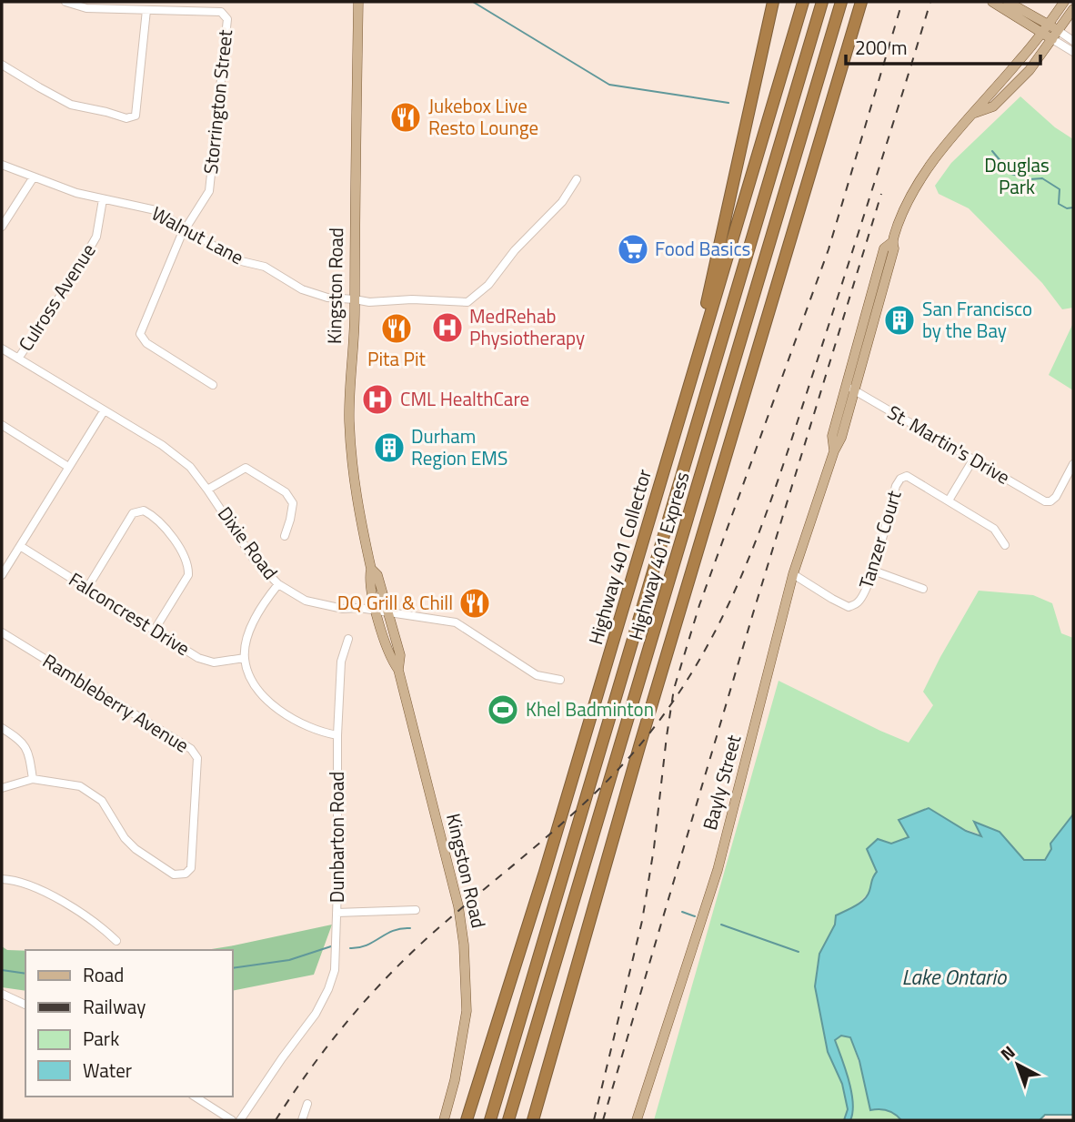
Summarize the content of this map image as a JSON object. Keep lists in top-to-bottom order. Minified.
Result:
{"streets":{"highway":["Highway 401 Express","Highway 401 Collector"],"main road":["Kingston Road","Bayly Street"],"street":["Storrington Street","Walnut Lane","Culross Avenue","St. Martin's Drive","Tanzer Court","Dixie Road","Falconcrest Drive","Rambleberry Avenue","Dunbarton Road"]},"crossings":[["Storrington Street","Walnut Lane"],["Walnut Lane","Kingston Road"],["Walnut Lane","Culross Avenue"],["Kingston Road","Dixie Road"],["Culross Avenue","Dixie Road"],["St. Martin's Drive","Bayly Street"],["Tanzer Court","Bayly Street"]],"water":["Lake Ontario"],"parks":["Douglas Park"],"places":{"restaurant":["Jukebox Live Resto Lounge","Pita Pit","DQ Grill & Chill"],"supermarket":["Food Basics"],"building":["San Francisco by the Bay","Durham Region EMS"],"hospital":["MedRehab Physiotherapy","CML HealthCare"],"sports":["Khel Badminton"]},"legend":["Road","Railway","Park","Water"],"scale_bar":"200 m","north":"top left"}
